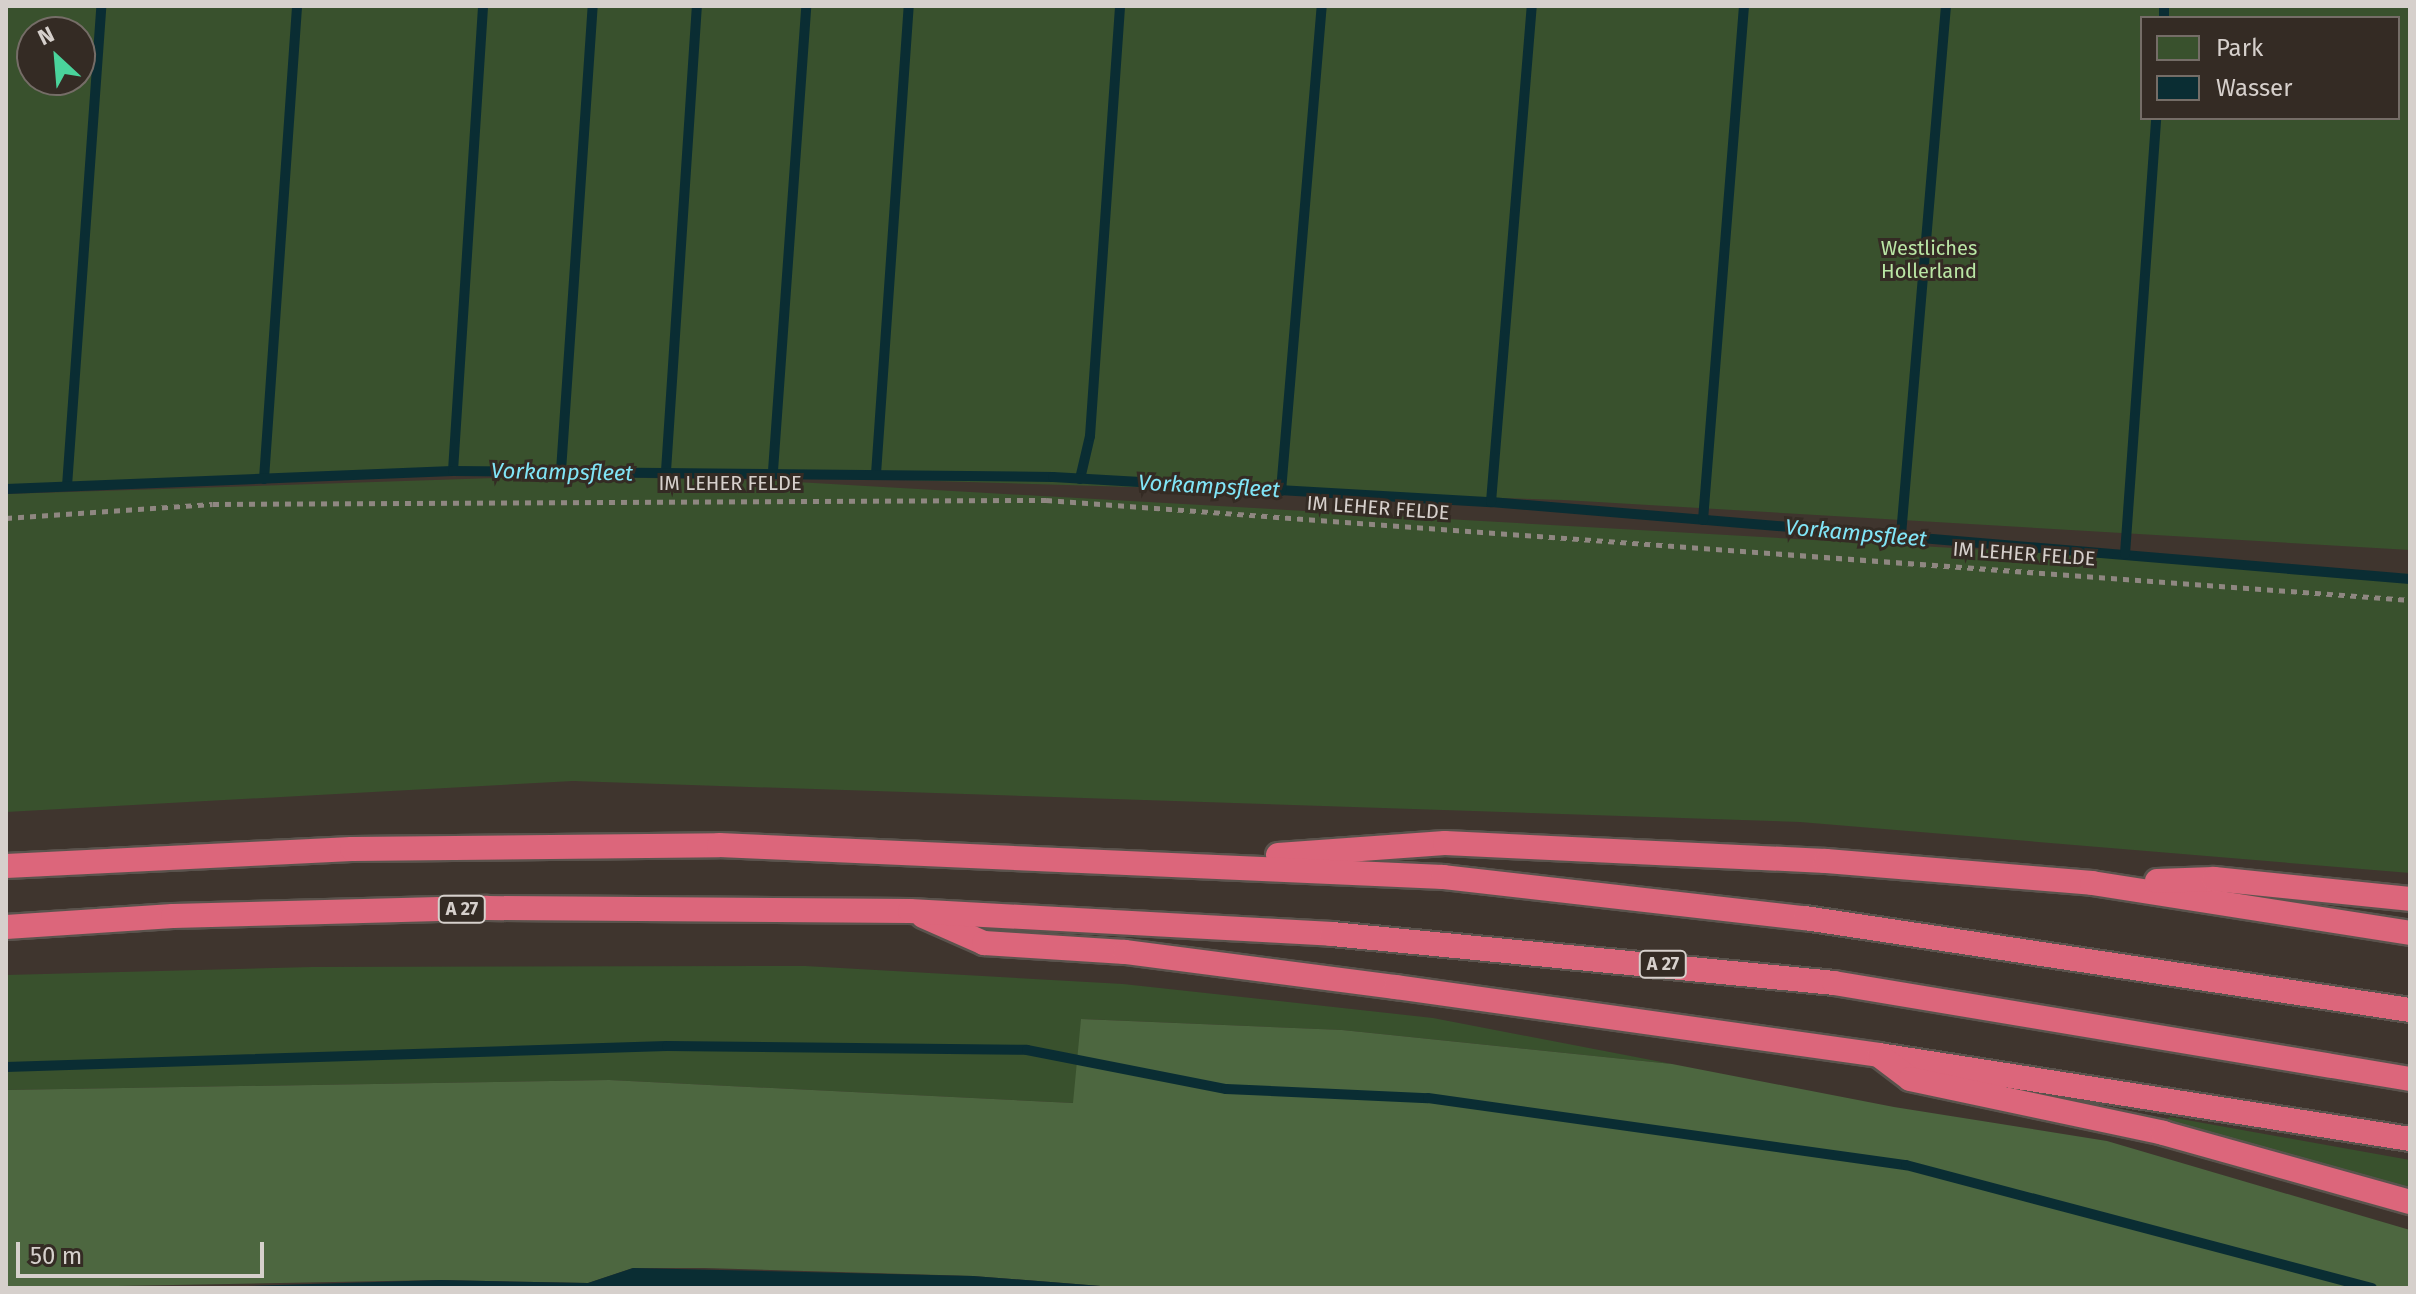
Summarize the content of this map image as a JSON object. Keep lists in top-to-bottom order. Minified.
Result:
{"streets":{"highway":["A 27"],"path":["IM LEHER FELDE"]},"water":["Vorkampsfleet"],"parks":["Westliches Hollerland"],"legend":["Park","Wasser"],"scale_bar":"50 m","north":"top left"}
